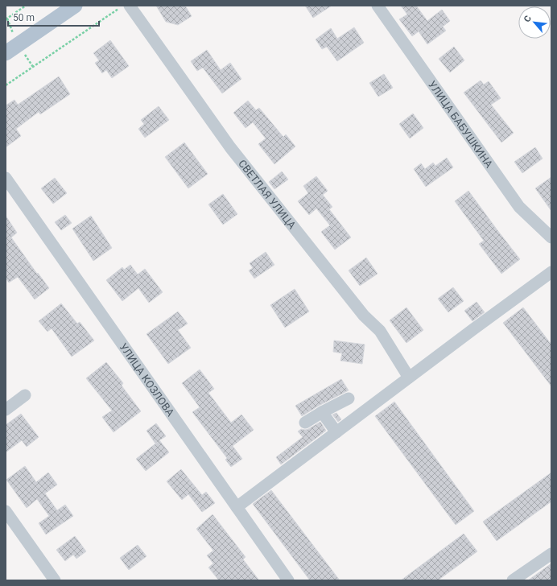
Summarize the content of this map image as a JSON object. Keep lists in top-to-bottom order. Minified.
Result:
{"streets":{"street":["УЛИЦА БАБУШКИНА","СВЕТЛАЯ УЛИЦА","УЛИЦА КОЗЛОВА"]},"scale_bar":"50 m","north":"top left"}
